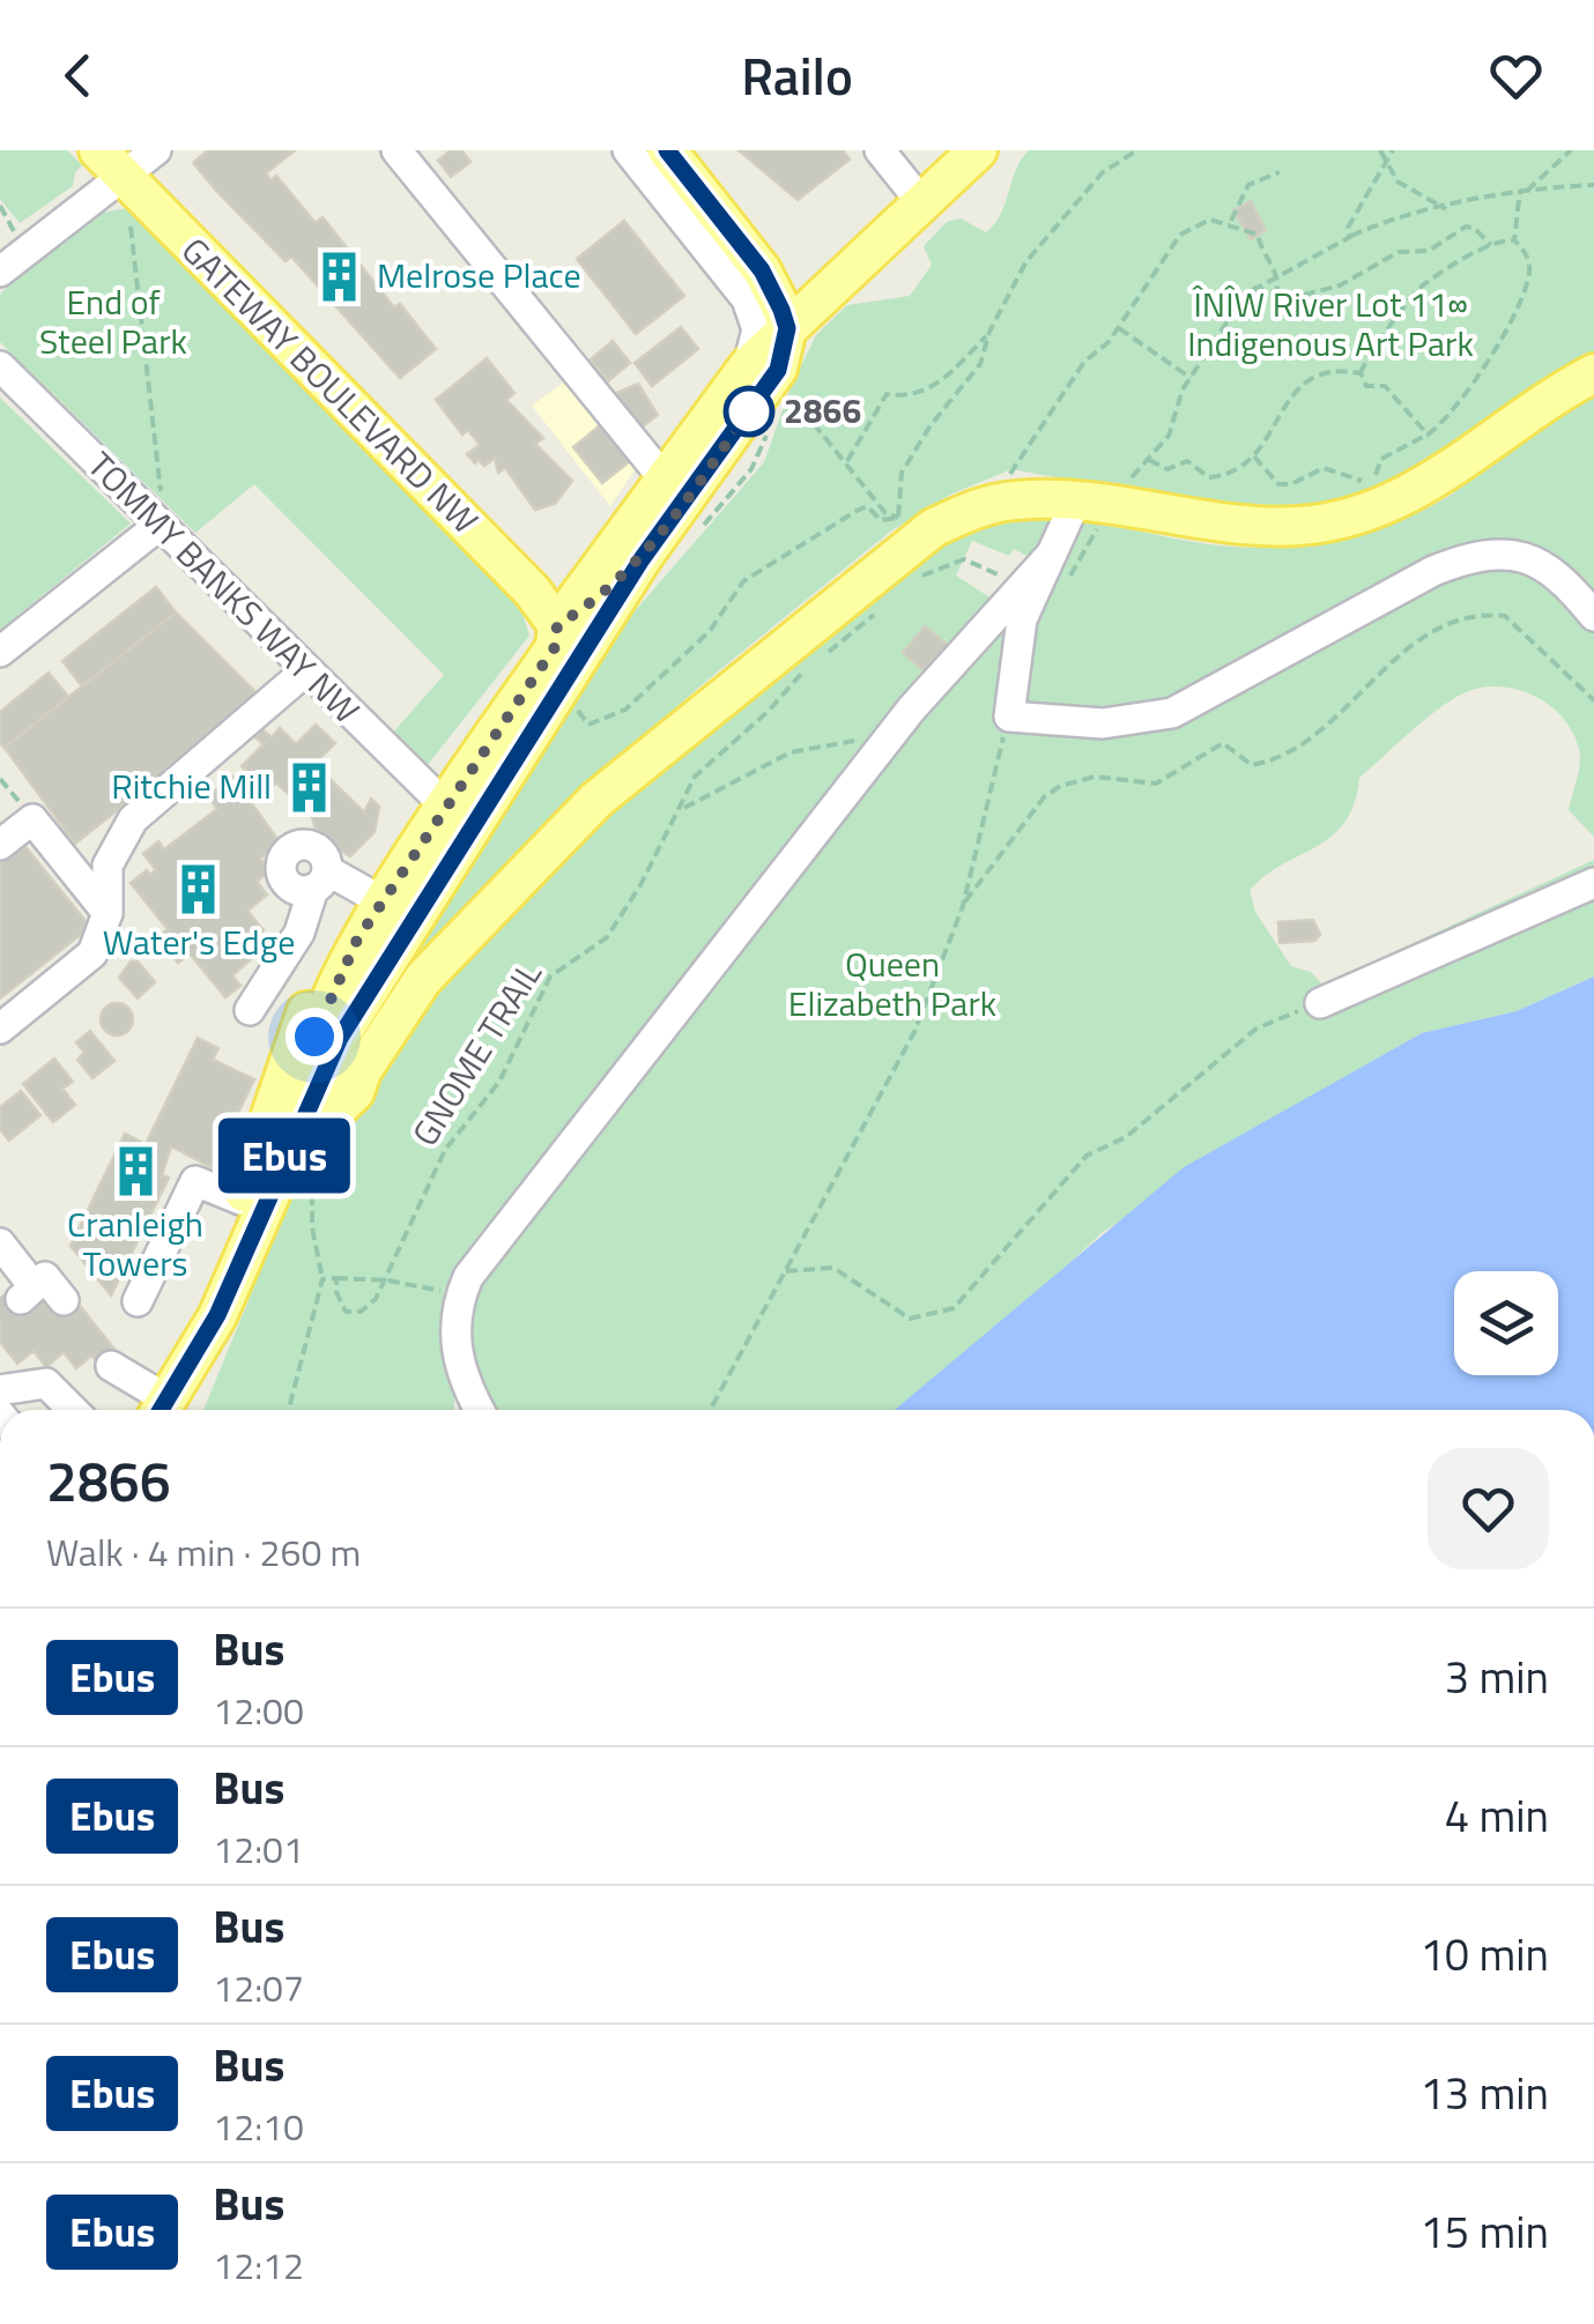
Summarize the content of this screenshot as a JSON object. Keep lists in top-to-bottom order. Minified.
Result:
{"streets":{"main road":["GATEWAY BOULEVARD NW"],"street":["TOMMY BANKS WAY NW"],"path":["GNOME TRAIL"]},"parks":["End of Steel Park","ÎNÎW River Lot 11∞ Indigenous Art Park","Queen Elizabeth Park"],"places":{"building":["Melrose Place","Ritchie Mill","Water's Edge","Cranleigh Towers"],"other":["2866"]},"lines":["bus line Ebus"],"page":{"header":"Railo","on_map":"Ebus","heading":["2866","Walk · 4 min · 260 m"],"list":[{"mark":"Ebus","name":"Bus","note":"12:00","value":"3 min"},{"mark":"Ebus","name":"Bus","note":"12:01","value":"4 min"},{"mark":"Ebus","name":"Bus","note":"12:07","value":"10 min"},{"mark":"Ebus","name":"Bus","note":"12:10","value":"13 min"},{"mark":"Ebus","name":"Bus","note":"12:12","value":"15 min"}]}}
